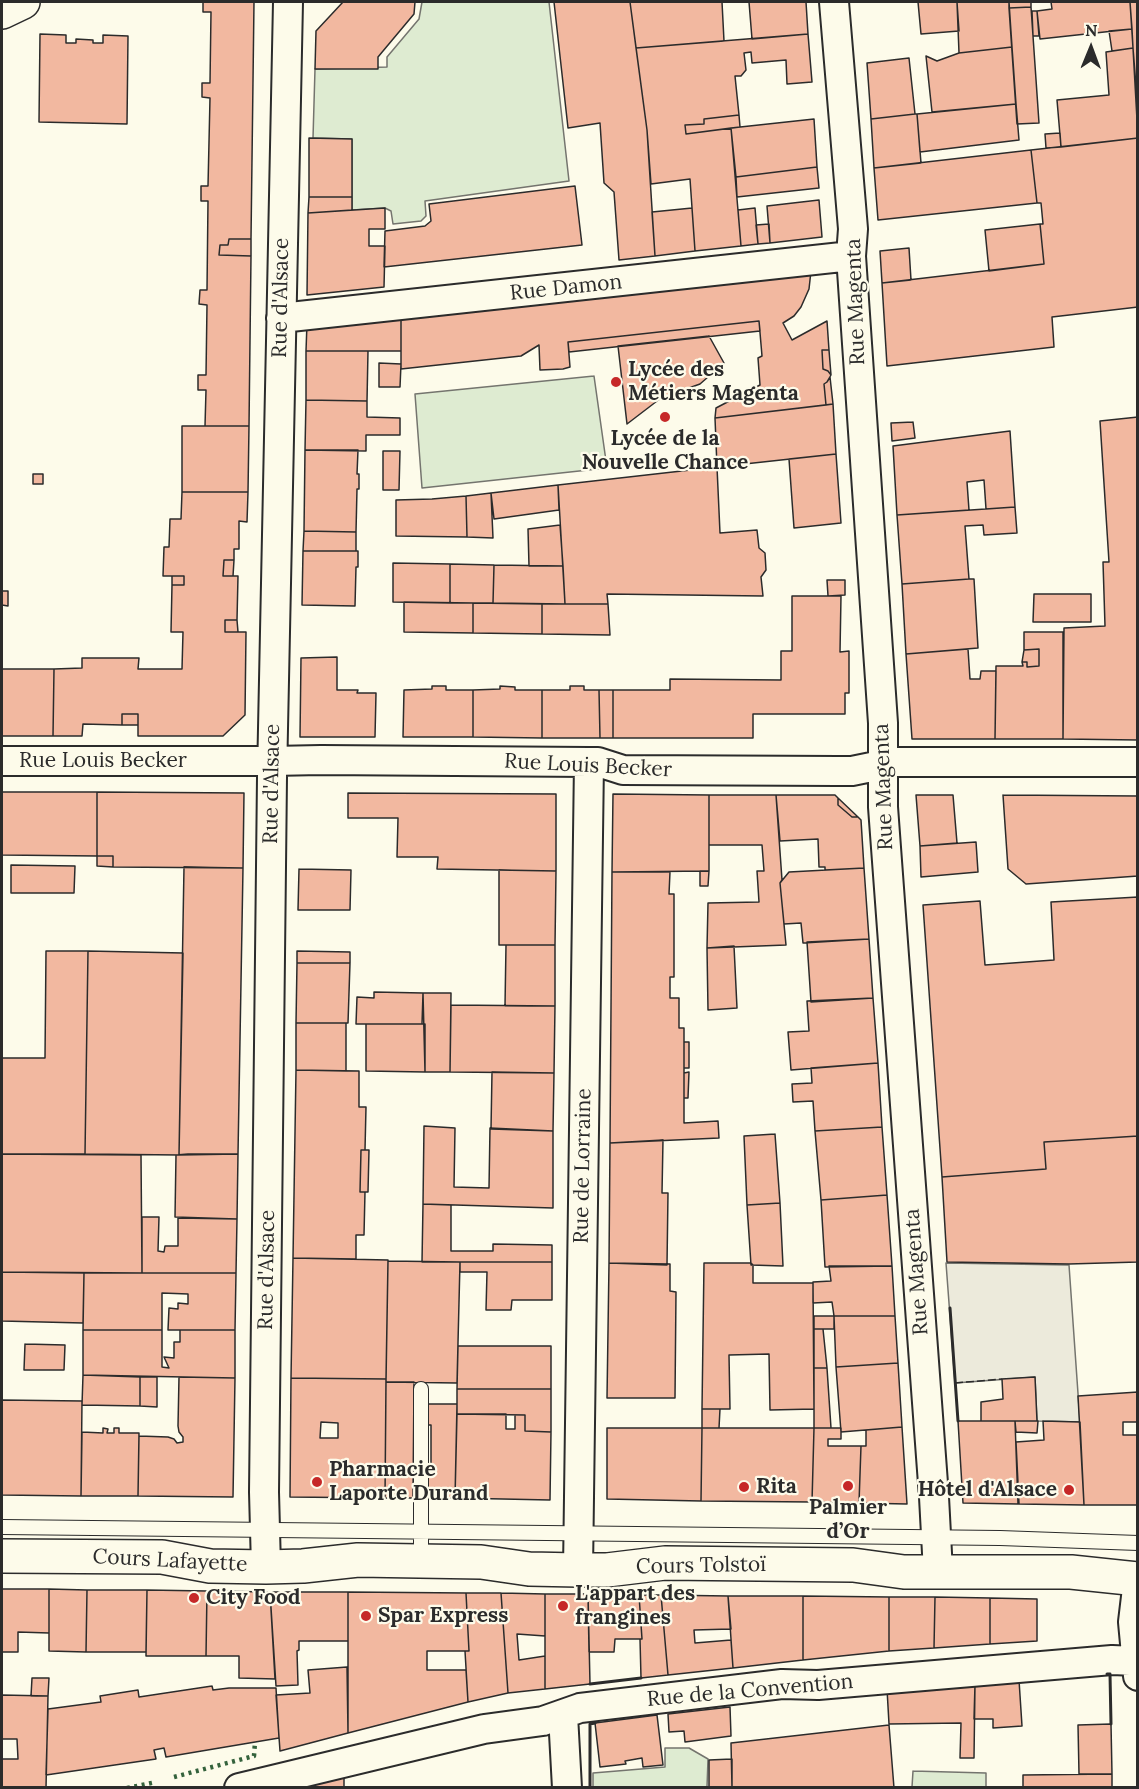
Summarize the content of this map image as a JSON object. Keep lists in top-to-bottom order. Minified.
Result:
{"streets":{"main road":["Cours Lafayette","Cours Tolstoï"],"street":["Rue Damon","Rue d'Alsace","Rue Magenta","Rue Louis Becker","Rue de Lorraine","Rue de la Convention"]},"crossings":[["Rue Damon","Rue d'Alsace"],["Rue Damon","Rue Magenta"],["Rue d'Alsace","Rue Louis Becker"],["Rue d'Alsace","Cours Lafayette"],["Rue d'Alsace","Cours Tolstoï"],["Rue Magenta","Rue Louis Becker"],["Rue Magenta","Cours Tolstoï"],["Rue Louis Becker","Rue de Lorraine"],["Rue de Lorraine","Cours Tolstoï"],["Cours Lafayette","Cours Tolstoï"]],"places":["Lycée des Métiers Magenta","Lycée de la Nouvelle Chance","Pharmacie Laporte Durand","Palmier d’Or","Rita","Hôtel d'Alsace","City Food","L'appart des frangines","Spar Express"],"north":"top"}
